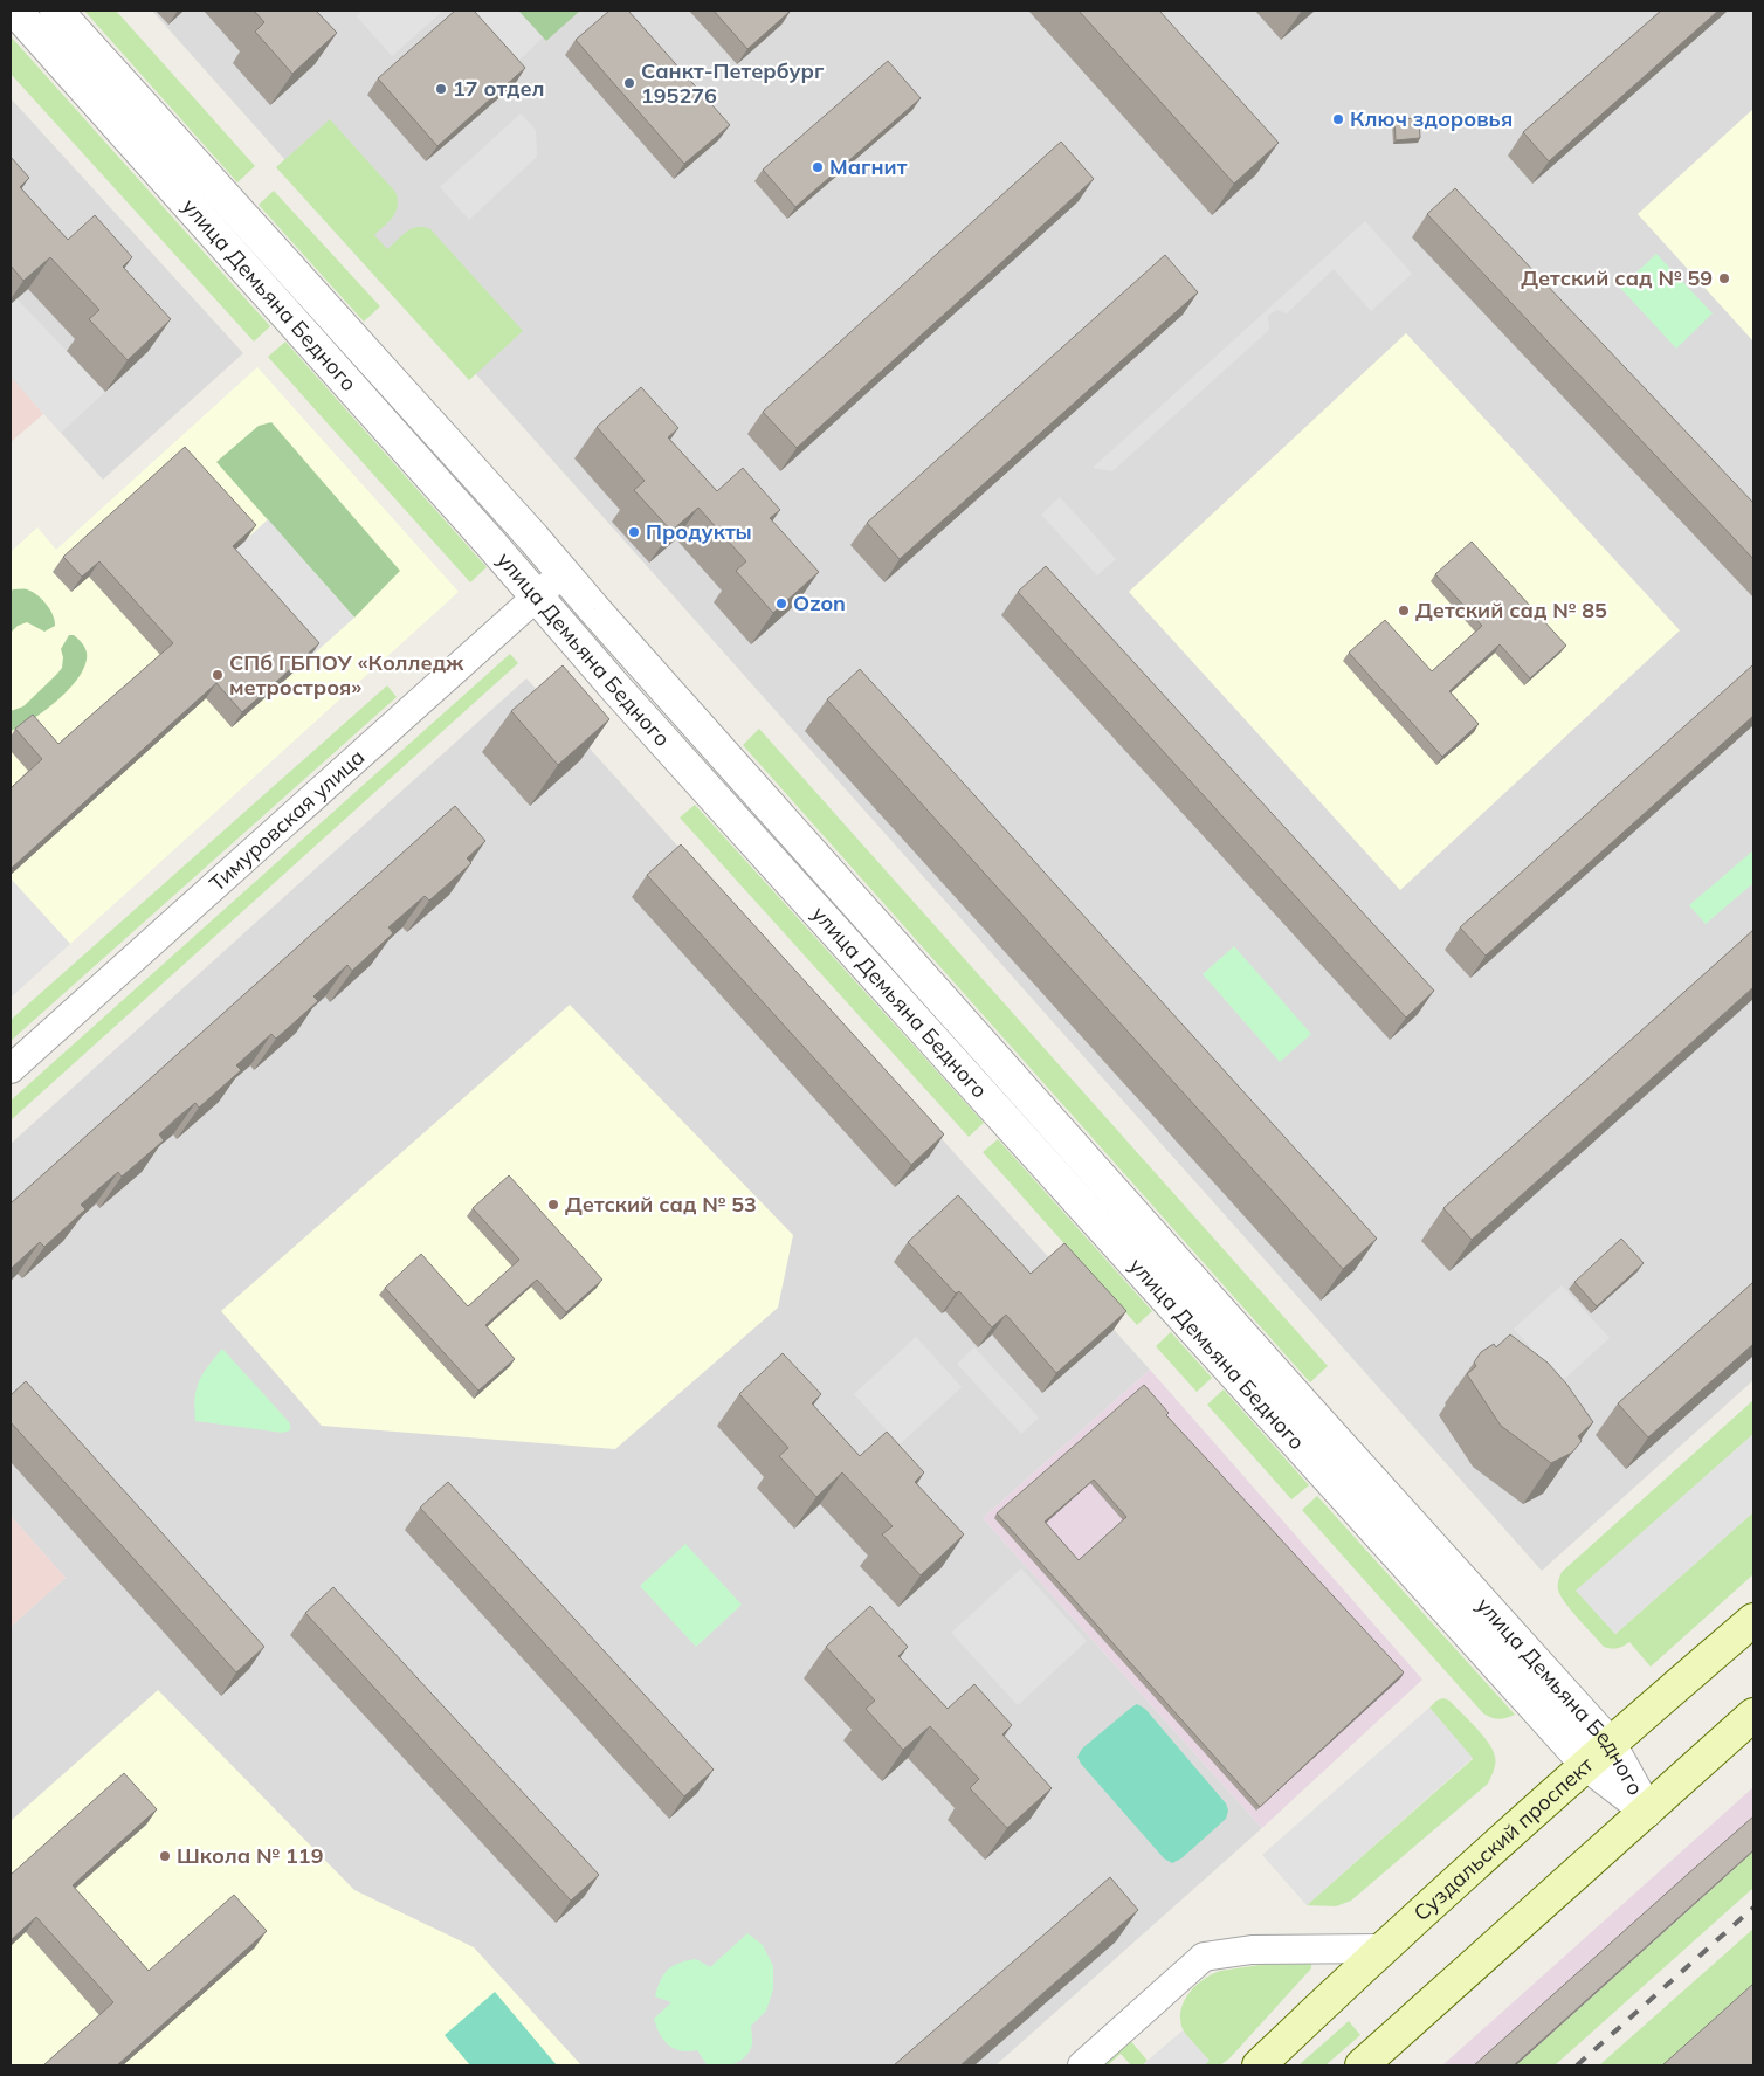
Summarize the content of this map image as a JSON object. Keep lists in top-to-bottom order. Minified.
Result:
{"streets":{"main road":["Суздальский проспект"],"street":["улица Демьяна Бедного","Тимуровская улица"]},"crossings":[["улица Демьяна Бедного","Тимуровская улица"],["улица Демьяна Бедного","Суздальский проспект"]],"places":["Санкт-Петербург 195276","17 отдел","Ключ здоровья","Магнит","Детский сад № 59","Продукты","Ozon","Детский сад № 85","СПб ГБПОУ «Колледж метростроя»","Детский сад № 53","Школа № 119"]}
